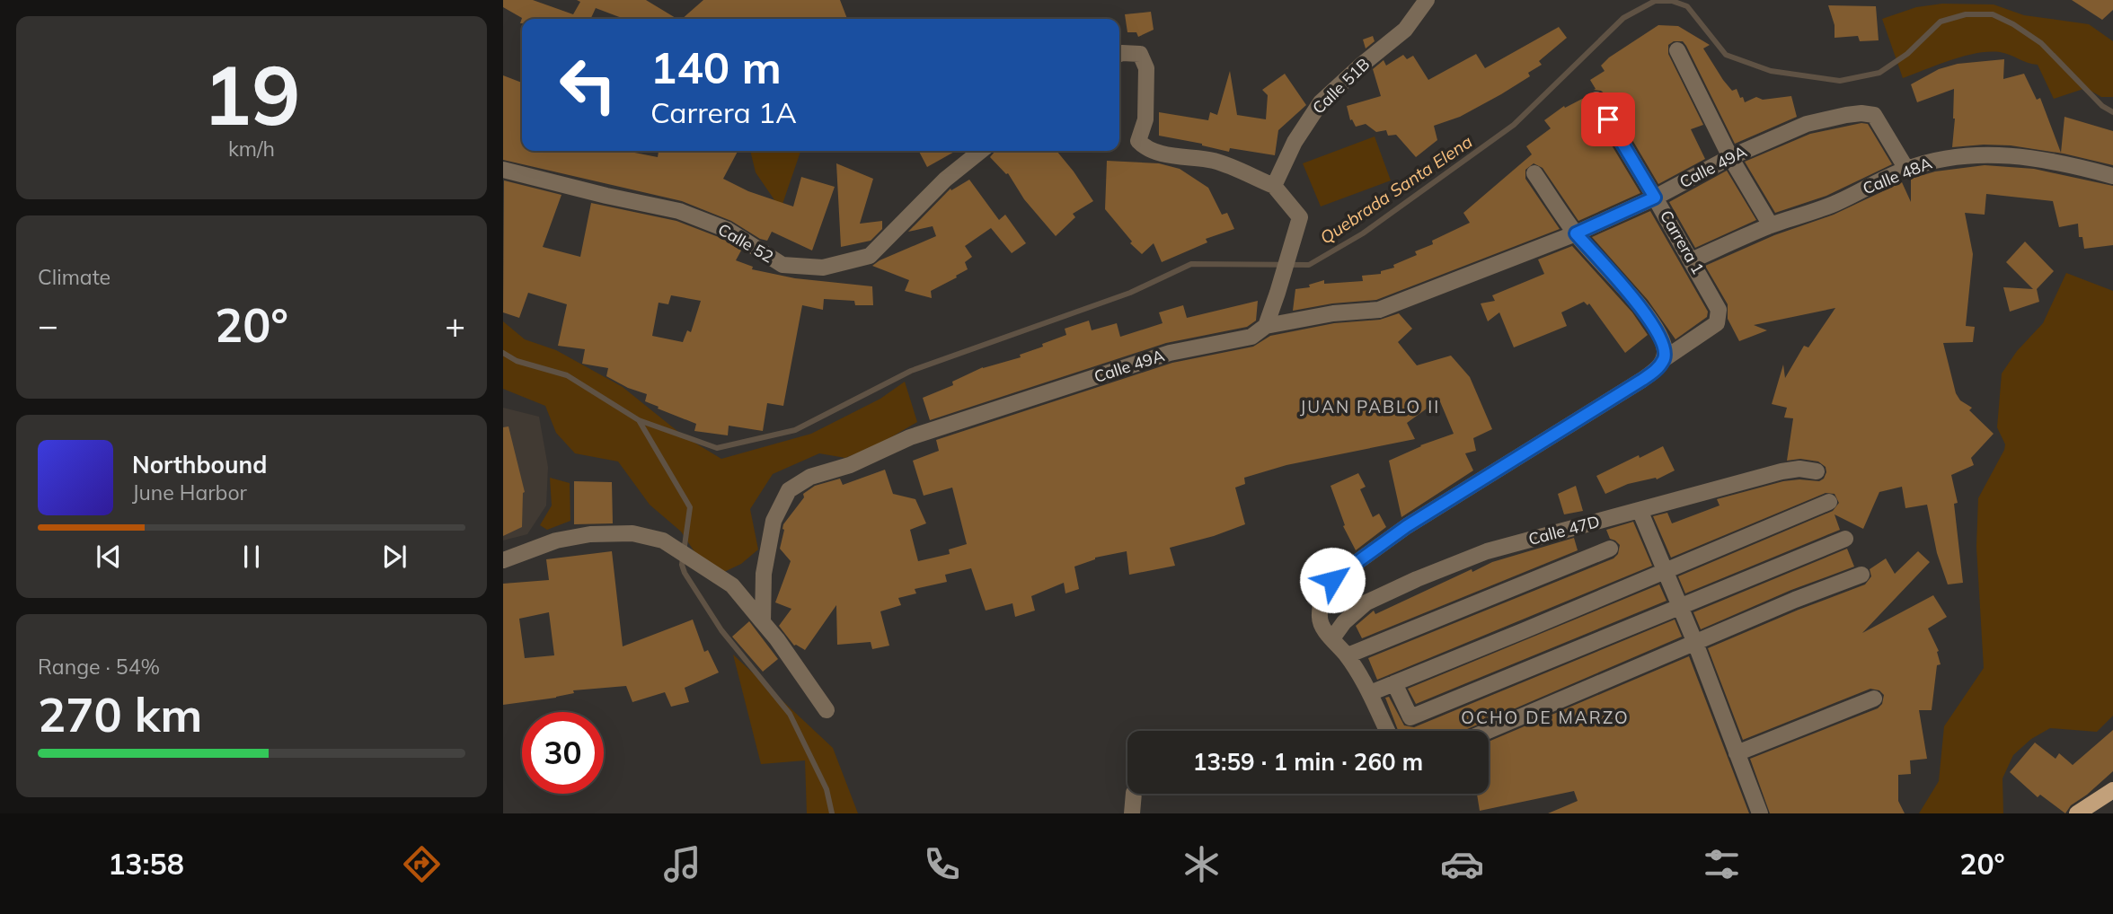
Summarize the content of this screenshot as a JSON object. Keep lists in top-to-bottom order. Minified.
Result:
{"streets":{"street":["Calle 51B","Calle 49A","Calle 48A","Carrera 1","Calle 52","Calle 47D"]},"crossings":[["Calle 49A","Calle 48A"],["Calle 49A","Carrera 1"],["Calle 48A","Carrera 1"]],"districts":["JUAN PABLO II","OCHO DE MARZO"],"water":["Quebrada Santa Elena"],"page":{"tile":[["19","km/h"],"Climate",["Range · 54%","270 km"]],"turn":["140 m","Carrera 1A"],"heat":["−","20°","+"],"song":["Northbound","June Harbor"],"limit":"30","trip":"13:59 · 1 min · 260 m","tabs":["13:58","20°"]}}
